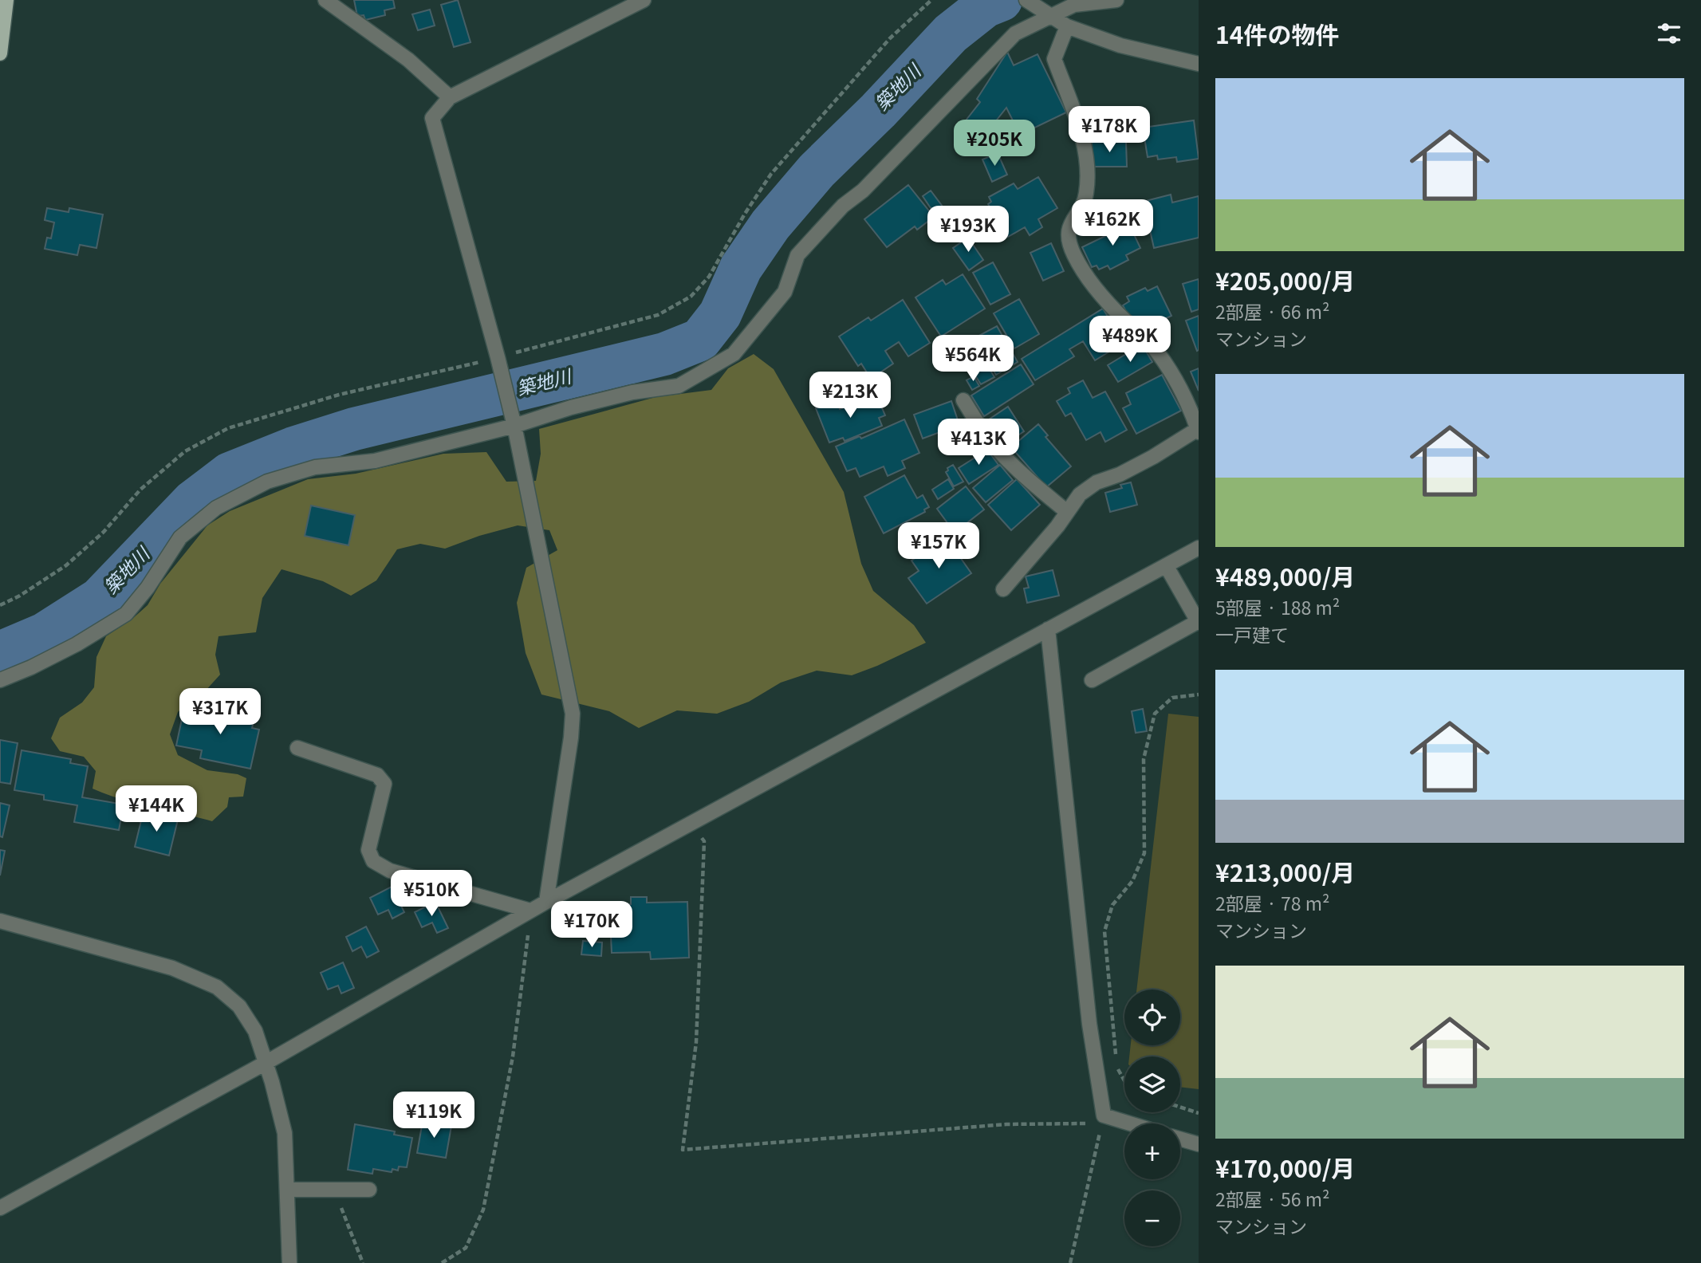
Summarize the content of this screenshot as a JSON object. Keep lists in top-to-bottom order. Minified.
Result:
{"water":["築地川"],"page":{"heading":"14件の物件","list":[{"name":"¥205,000/月","note":"2部屋 · 66 m² · マンション"},{"name":"¥489,000/月","note":"5部屋 · 188 m² · 一戸建て"},{"name":"¥213,000/月","note":"2部屋 · 78 m² · マンション"},{"name":"¥170,000/月","note":"2部屋 · 56 m² · マンション"}],"price":["¥178K","¥205K","¥162K","¥193K","¥489K","¥564K","¥213K","¥413K","¥157K","¥317K","¥144K","¥510K","¥170K","¥119K"],"map_buttons":["+","−"]}}
